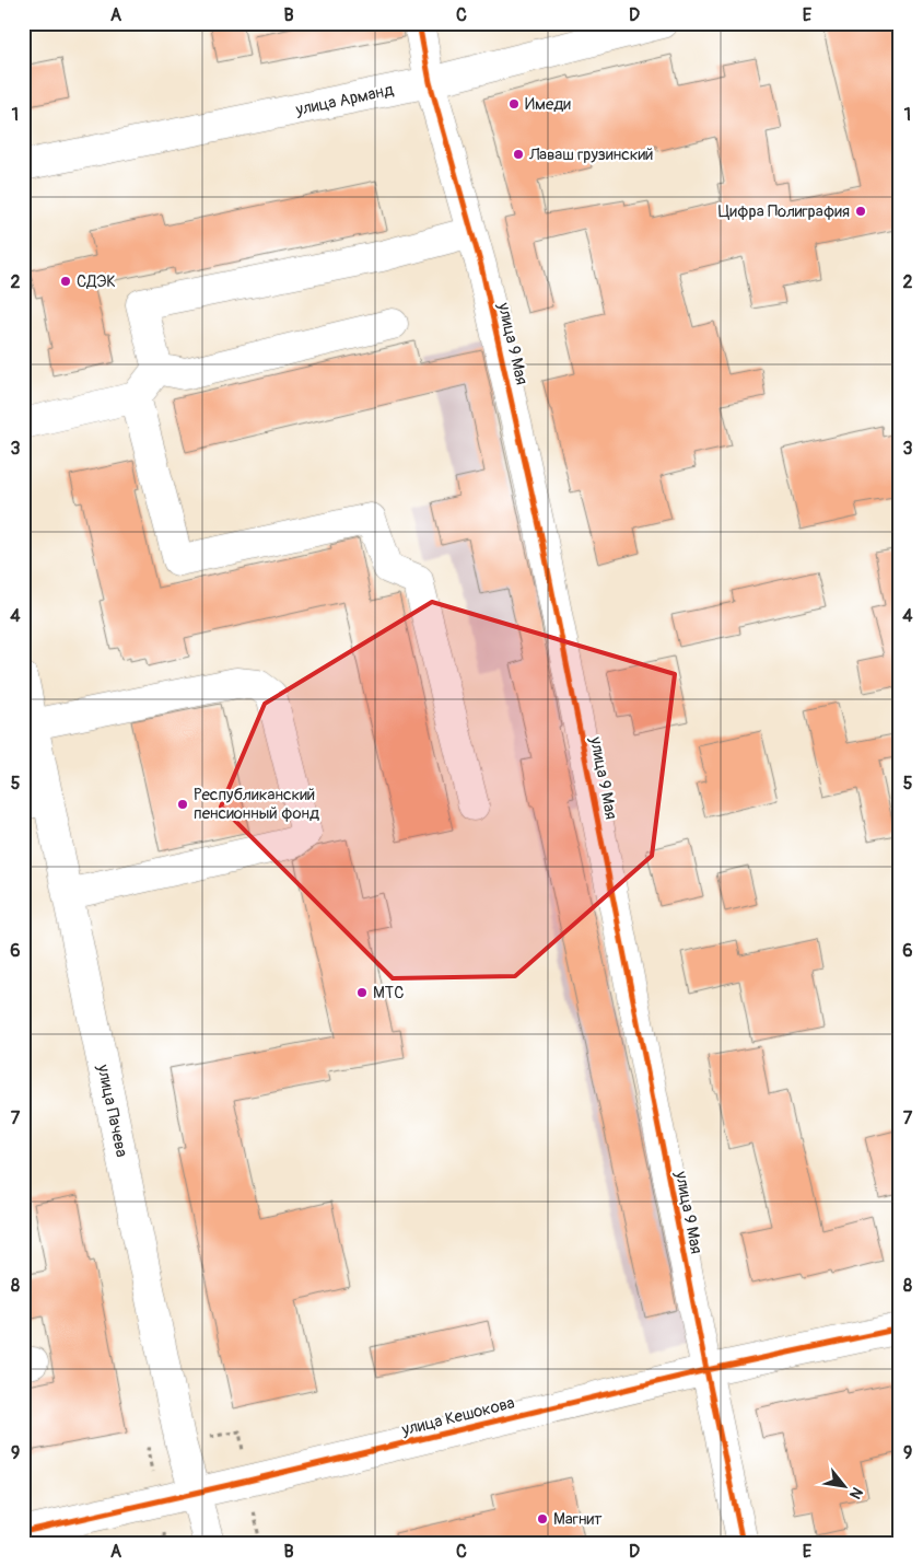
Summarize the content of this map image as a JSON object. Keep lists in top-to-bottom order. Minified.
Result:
{"streets":{"street":["улица Арманд","улица 9 Мая","улица Пачева","улица Кешокова"]},"crossings":[["улица Арманд","улица 9 Мая"],["улица 9 Мая","улица Кешокова"],["улица Пачева","улица Кешокова"]],"places":["Имеди","Лаваш грузинский","Цифра Полиграфия","СДЭК","Республиканский пенсионный фонд","МТС","Магнит"],"north":"bottom right","grid":{"columns":["A","B","C","D","E"],"rows":["1","2","3","4","5","6","7","8","9"]}}
